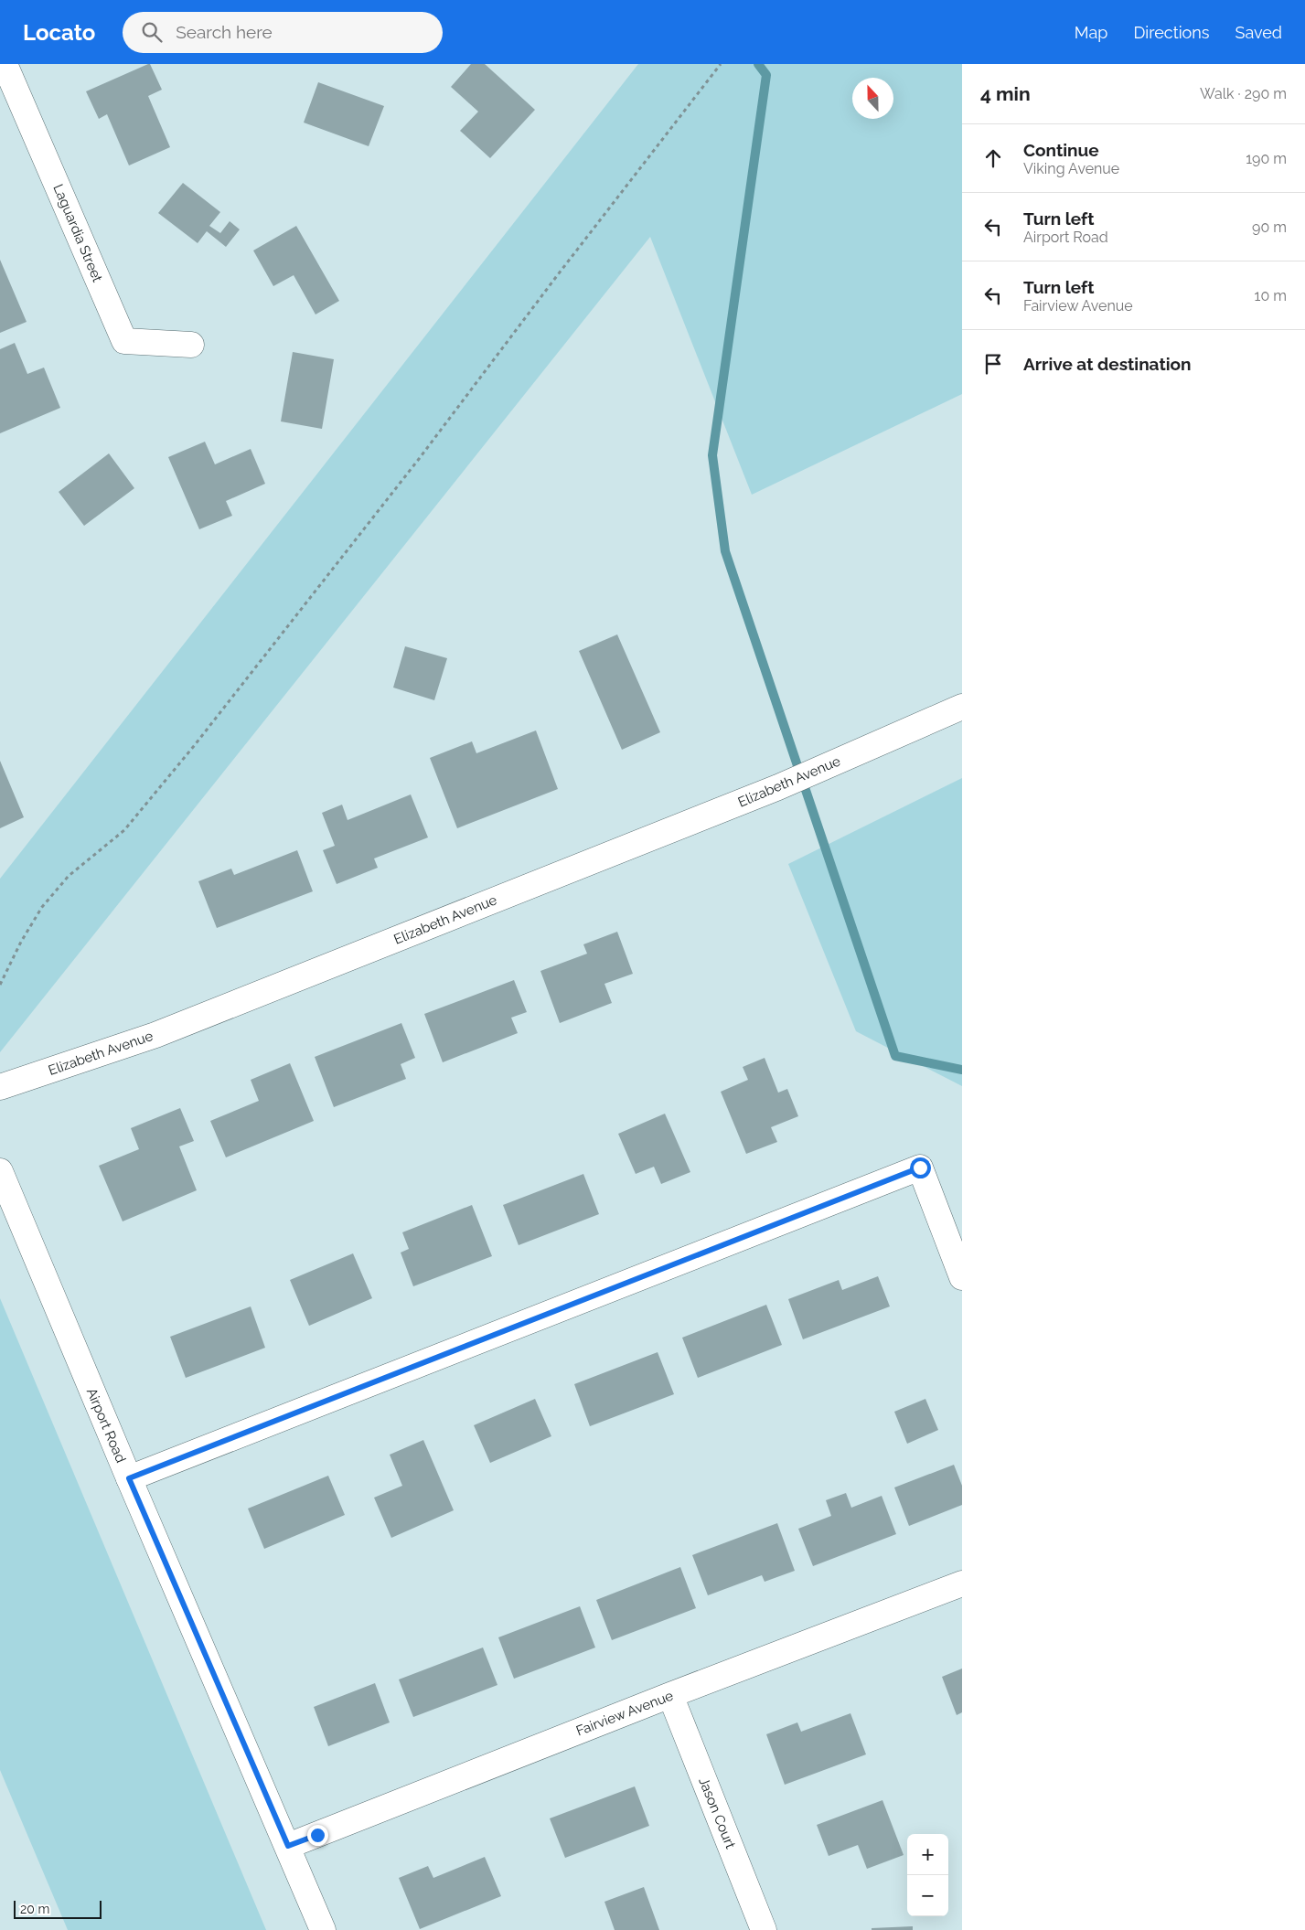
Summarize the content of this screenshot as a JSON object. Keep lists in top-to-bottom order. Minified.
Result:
{"streets":{"street":["Laguardia Street","Elizabeth Avenue","Airport Road","Fairview Avenue","Jason Court"]},"crossings":[["Airport Road","Fairview Avenue"],["Fairview Avenue","Jason Court"]],"scale_bar":"20 m","north":"top","page":{"header":"Locato","search":"Search here","nav":["Map","Directions","Saved"],"heading":["4 min","Walk · 290 m"],"list":[["Continue","Viking Avenue","190 m"],["Turn left","Airport Road","90 m"],["Turn left","Fairview Avenue","10 m"],"Arrive at destination"],"map_buttons":["+","−"],"scale":"20 m"}}
